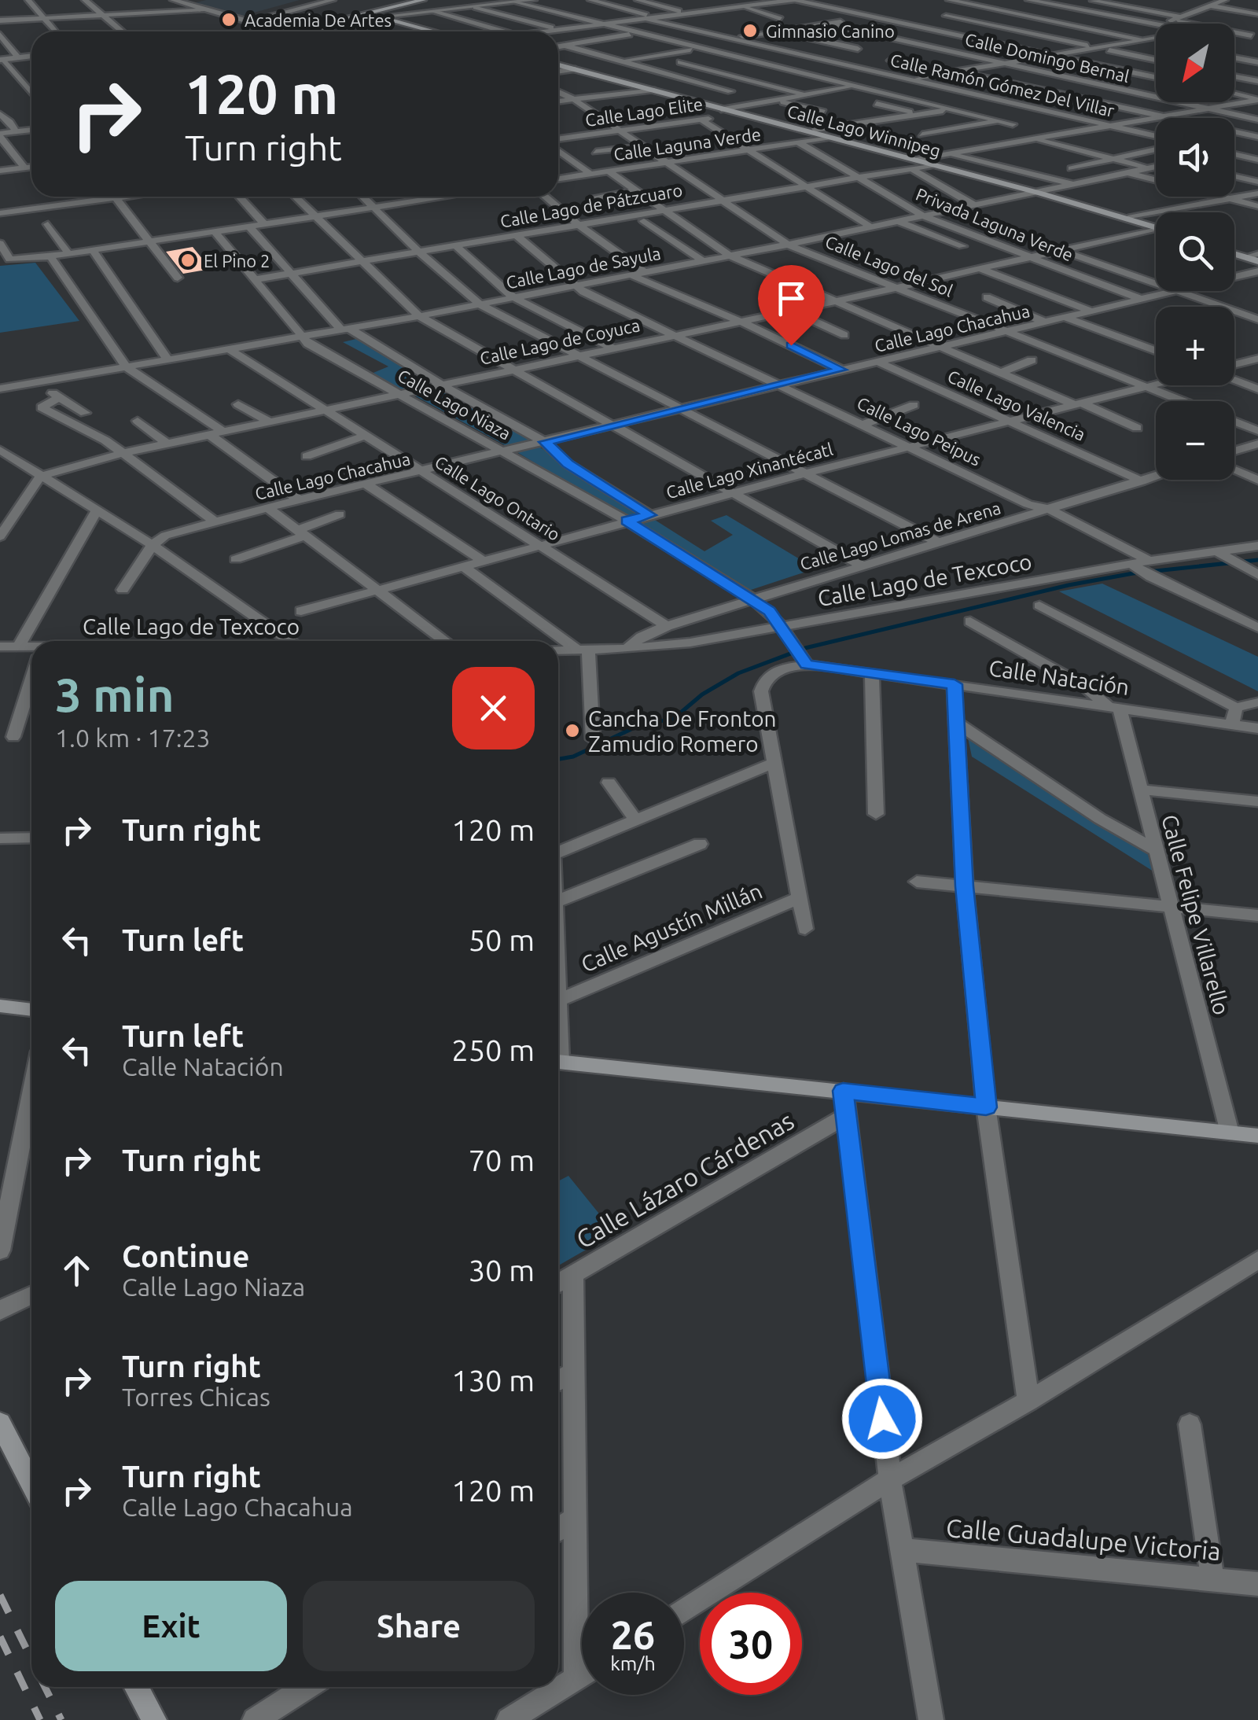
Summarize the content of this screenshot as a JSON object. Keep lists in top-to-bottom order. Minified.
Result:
{"streets":{"main road":["Calle Lago Winnipeg"],"street":["Calle Domingo Bernal","Calle Ramón Gómez Del Villar","Calle Lago Elite","Calle Laguna Verde","Calle Lago de Pátzcuaro","Privada Laguna Verde","Calle Lago del Sol","Calle Lago de Sayula","Calle Lago Chacahua","Calle Lago de Coyuca","Calle Lago Niaza","Calle Lago Valencia","Calle Lago Peipus","Calle Lago Xinantécatl","Calle Lago Ontario","Calle Lago Lomas de Arena","Calle Lago de Texcoco","Calle Natación","Calle Felipe Villarello","Calle Agustín Millán","Calle Lázaro Cárdenas","Calle Guadalupe Victoria"]},"crossings":[["Calle Domingo Bernal","Calle Lago de Pátzcuaro"],["Calle Ramón Gómez Del Villar","Calle Lago de Pátzcuaro"],["Calle Lago Elite","Calle Lago Winnipeg"],["Calle Lago Elite","Calle Lago del Sol"],["Calle Lago Winnipeg","Calle Laguna Verde"],["Calle Lago Winnipeg","Calle Lago de Pátzcuaro"],["Calle Lago Winnipeg","Calle Lago de Sayula"],["Calle Laguna Verde","Privada Laguna Verde"],["Calle Laguna Verde","Calle Lago del Sol"],["Calle Lago de Pátzcuaro","Privada Laguna Verde"],["Calle Lago de Pátzcuaro","Calle Lago del Sol"],["Calle Lago de Pátzcuaro","Calle Lago Niaza"],["Calle Lago de Pátzcuaro","Calle Lago Peipus"],["Privada Laguna Verde","Calle Lago de Sayula"],["Privada Laguna Verde","Calle Lago Chacahua"],["Privada Laguna Verde","Calle Lago de Coyuca"],["Calle Lago del Sol","Calle Lago de Sayula"],["Calle Lago del Sol","Calle Lago Chacahua"],["Calle Lago del Sol","Calle Lago de Coyuca"],["Calle Lago del Sol","Calle Lago Xinantécatl"],["Calle Lago de Sayula","Calle Lago Niaza"],["Calle Lago de Sayula","Calle Lago Peipus"],["Calle Lago de Sayula","Calle Lago Ontario"],["Calle Lago Chacahua","Calle Lago Niaza"],["Calle Lago Chacahua","Calle Lago Valencia"],["Calle Lago Chacahua","Calle Lago Peipus"],["Calle Lago Chacahua","Calle Lago Ontario"],["Calle Lago de Coyuca","Calle Lago Niaza"],["Calle Lago de Coyuca","Calle Lago Peipus"],["Calle Lago de Coyuca","Calle Lago Ontario"],["Calle Lago Niaza","Calle Lago Xinantécatl"],["Calle Lago Niaza","Calle Lago Lomas de Arena"],["Calle Lago Niaza","Calle Lago de Texcoco"],["Calle Lago Niaza","Calle Natación"],["Calle Lago Valencia","Calle Lago Xinantécatl"],["Calle Lago Valencia","Calle Lago Lomas de Arena"],["Calle Lago Peipus","Calle Lago Xinantécatl"],["Calle Lago Peipus","Calle Lago Lomas de Arena"],["Calle Lago Peipus","Calle Lago de Texcoco"],["Calle Lago Xinantécatl","Calle Lago Ontario"],["Calle Lago Ontario","Calle Lago Lomas de Arena"],["Calle Lago Lomas de Arena","Calle Lago de Texcoco"],["Calle Natación","Calle Felipe Villarello"]],"places":["Academia De Artes","Gimnasio Canino","El Pino 2","Cancha De Fronton Zamudio Romero"],"north":"bottom left","page":{"map_buttons":["+","−"],"turn":["120 m","Turn right"],"heading":["3 min","1.0 km · 17:23"],"list":[{"name":"Turn right","value":"120 m"},{"name":"Turn left","value":"50 m"},{"name":"Turn left","note":"Calle Natación","value":"250 m"},{"name":"Turn right","value":"70 m"},{"name":"Continue","note":"Calle Lago Niaza","value":"30 m"},{"name":"Turn right","note":"Torres Chicas","value":"130 m"},{"name":"Turn right","note":"Calle Lago Chacahua","value":"120 m"}],"buttons":["Exit","Share"],"speed":"26 km/h","limit":"30"}}
